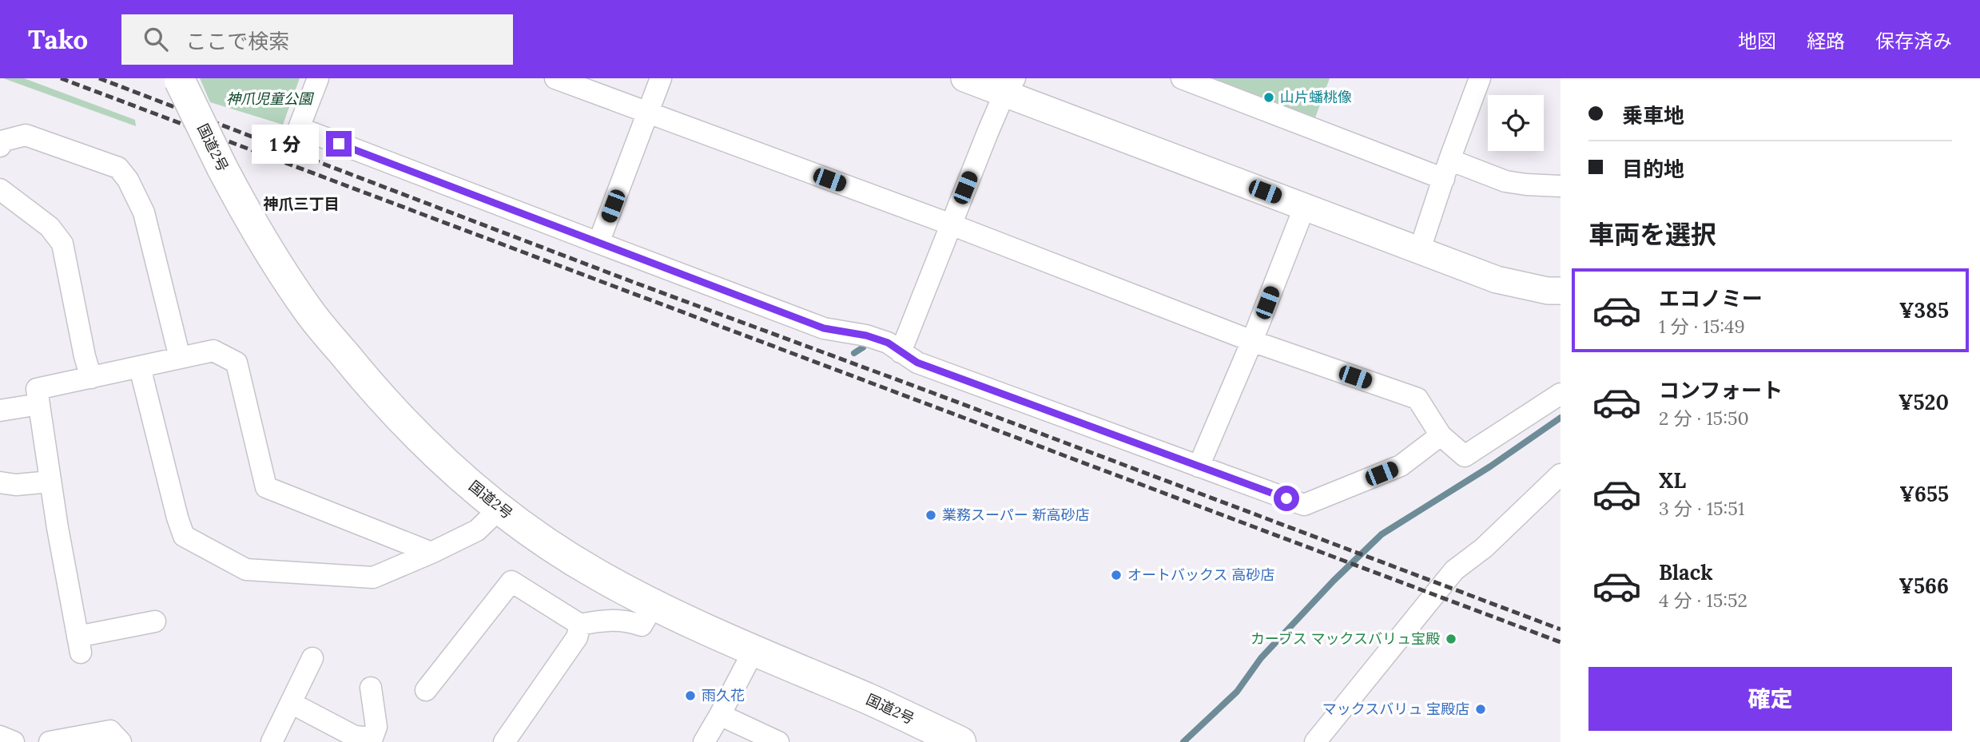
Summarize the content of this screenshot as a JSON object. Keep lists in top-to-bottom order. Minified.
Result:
{"streets":{"highway":["国道2号"]},"districts":["神爪三丁目"],"parks":["神爪児童公園"],"places":["山片蟠桃像","業務スーパー 新高砂店","オートバックス 高砂店","カーブス マックスバリュ宝殿","雨久花","マックスバリュ 宝殿店"],"page":{"header":"Tako","search":"ここで検索","nav":["地図","経路","保存済み"],"banner":["乗車地","目的地"],"bubble":"1 分","heading":"車両を選択","list":[{"name":"エコノミー","note":"1 分 · 15:49","value":"¥385"},{"name":"コンフォート","note":"2 分 · 15:50","value":"¥520"},{"name":"XL","note":"3 分 · 15:51","value":"¥655"},{"name":"Black","note":"4 分 · 15:52","value":"¥566"}],"buttons":"確定"}}
